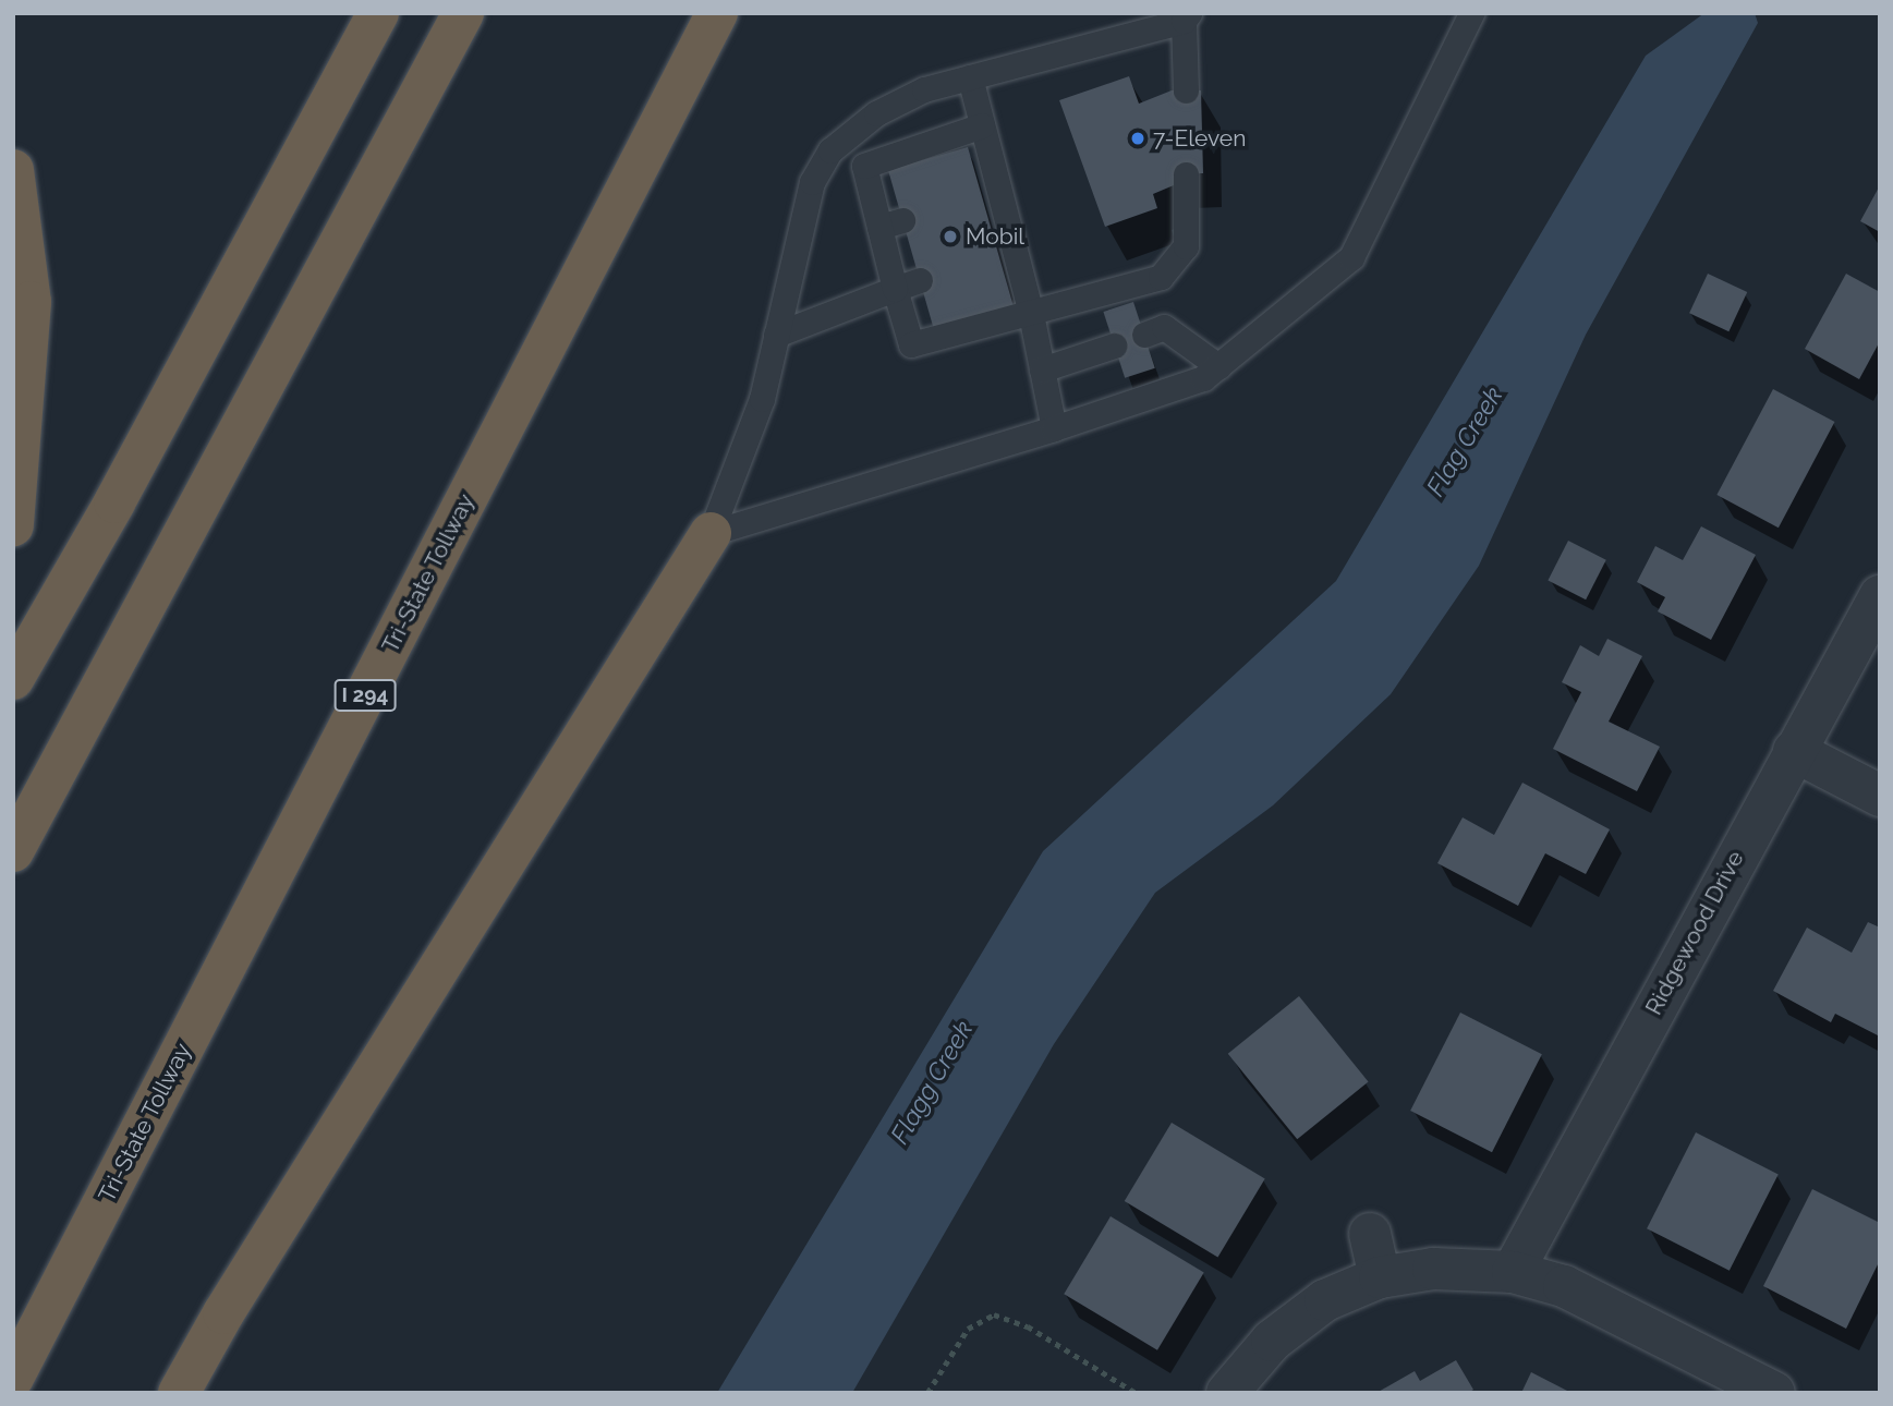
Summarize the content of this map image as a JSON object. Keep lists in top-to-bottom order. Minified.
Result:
{"streets":{"highway":["Tri-State Tollway","I 294"],"street":["Ridgewood Drive"]},"water":["Flag Creek","Flagg Creek"],"places":["7-Eleven","Mobil"]}
